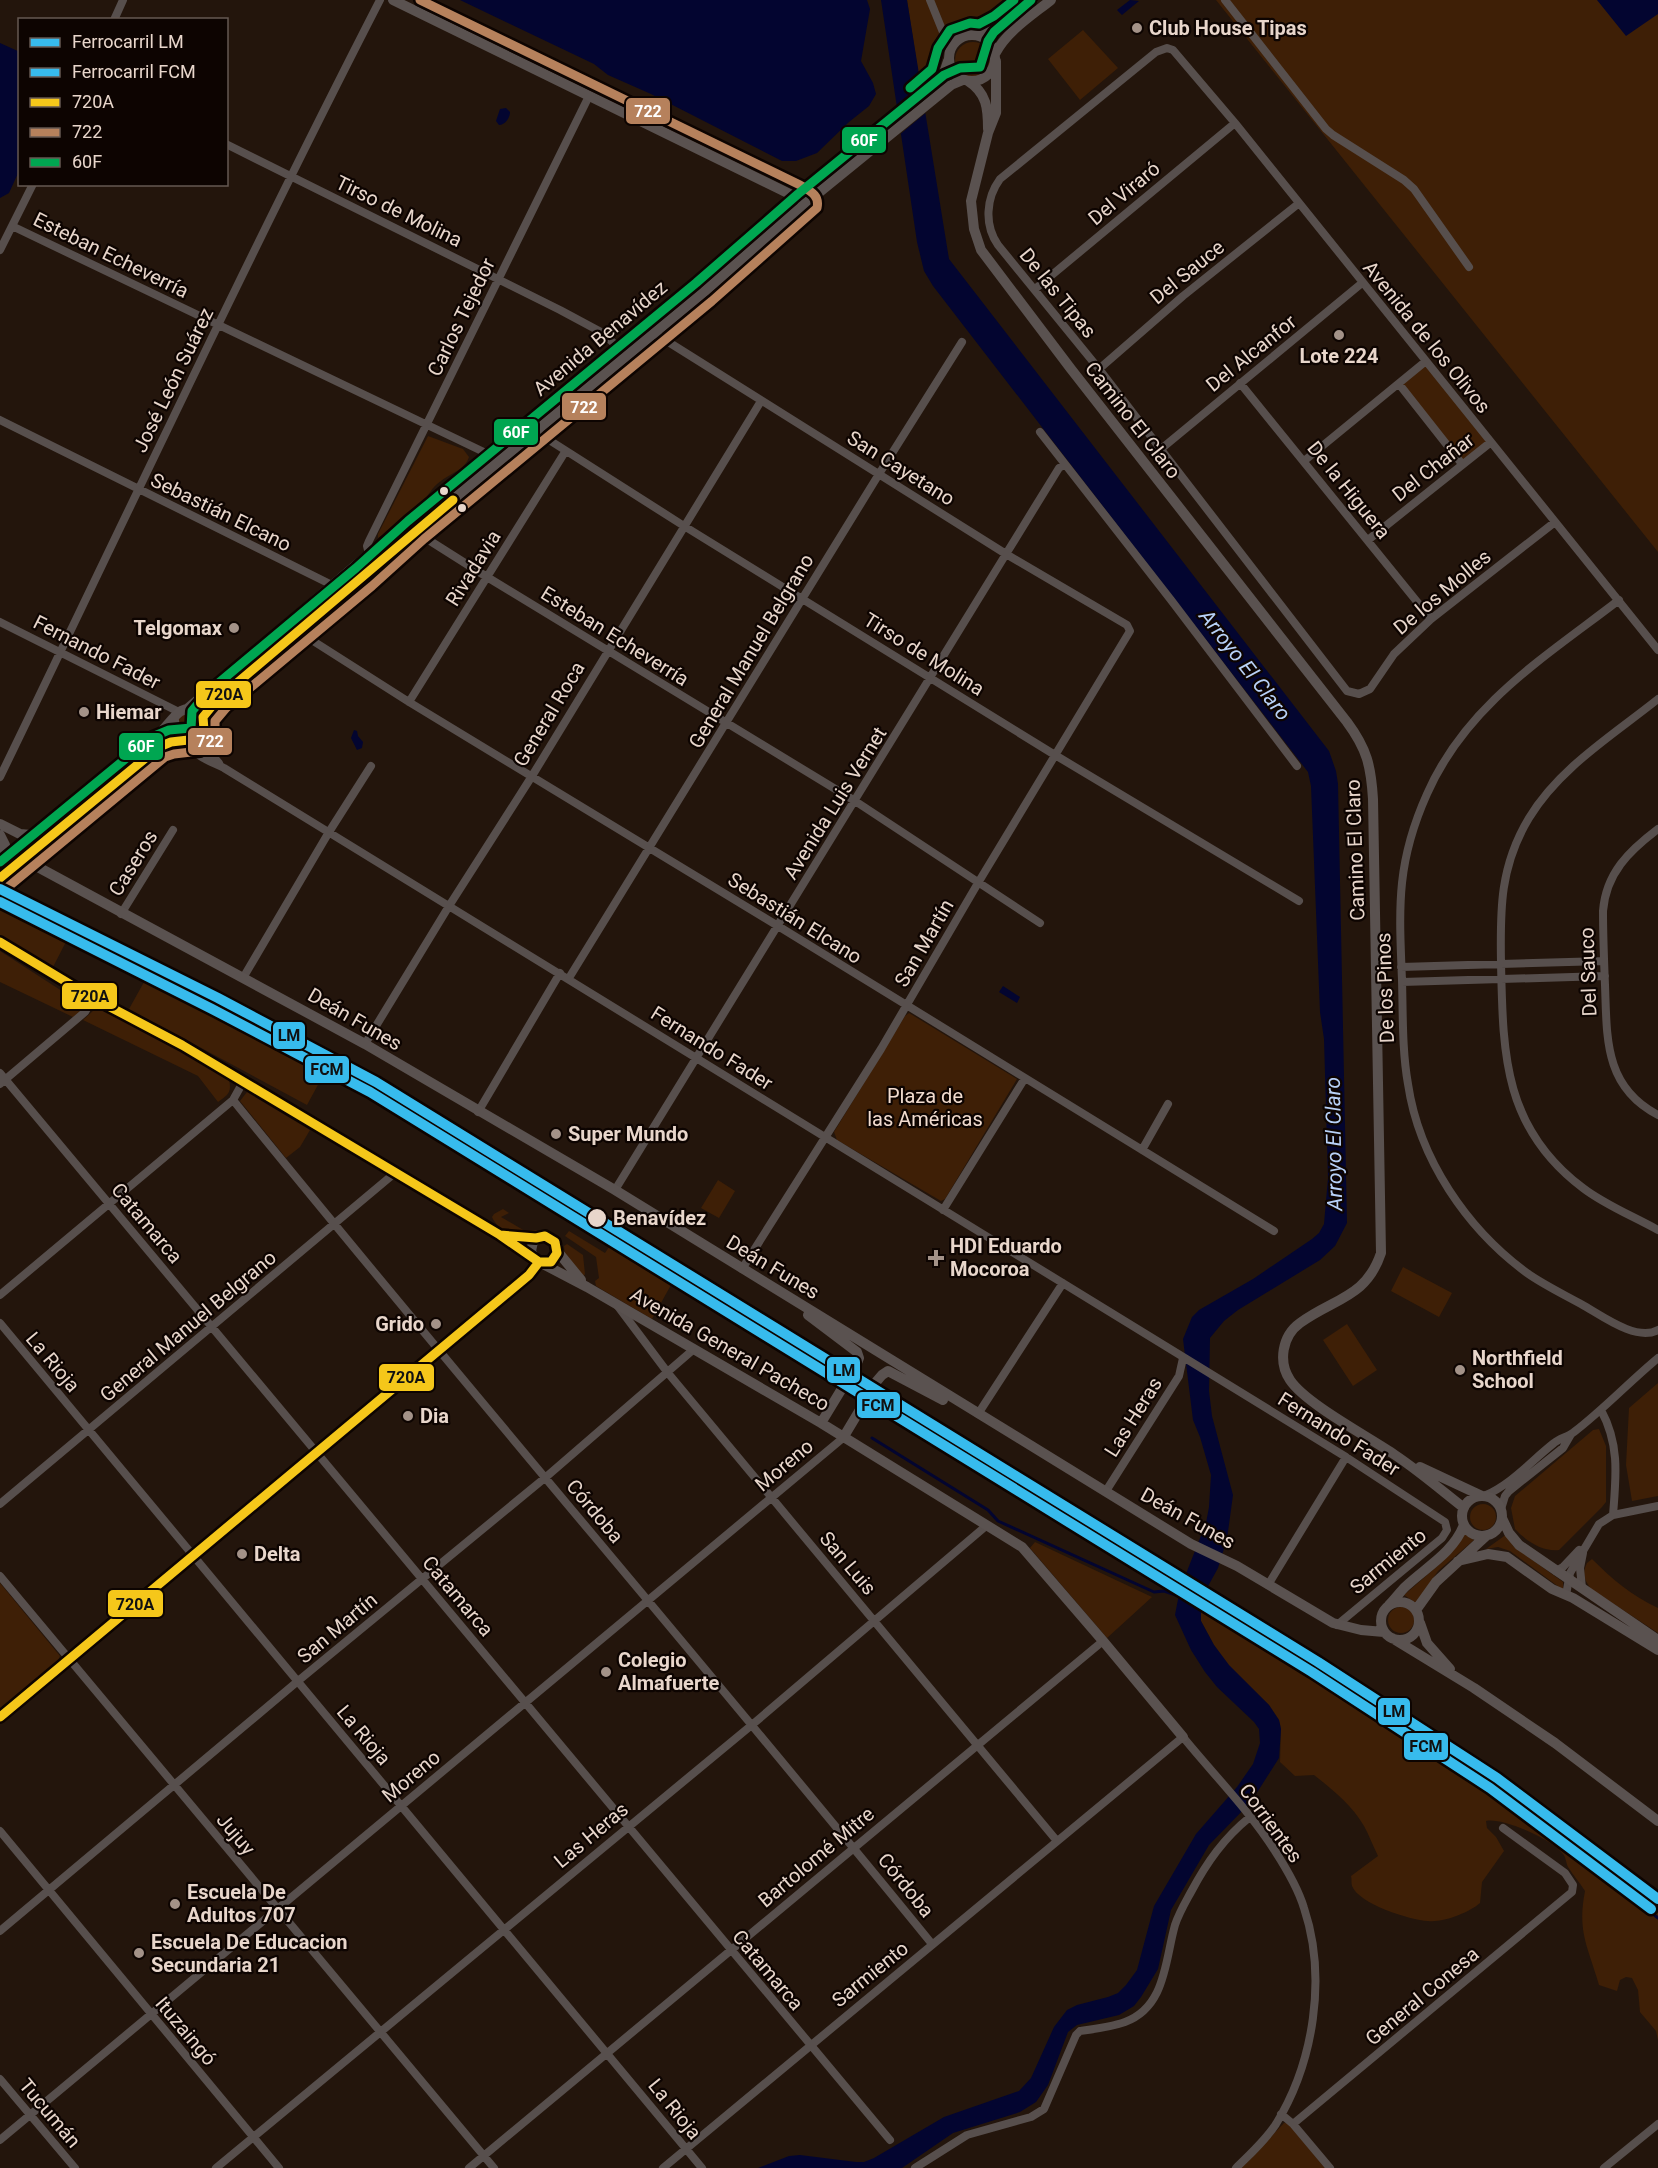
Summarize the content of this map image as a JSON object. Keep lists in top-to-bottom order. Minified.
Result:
{"streets":{"street":["Del Viraró","Tirso de Molina","Esteban Echeverría","Del Sauce","De las Tipas","Carlos Tejedor","Avenida de los Olivos","Avenida Benavídez","Del Alcanfor","José León Suárez","Camino El Claro","Del Chañar","San Cayetano","De la Higuera","Sebastián Elcano","Rivadavia","De los Molles","General Manuel Belgrano","Fernando Fader","General Roca","Avenida Luis Vernet","Caseros","San Martín","Del Sauco","De los Pinos","Deán Funes","Catamarca","Avenida General Pacheco","La Rioja","Las Heras","Moreno","Córdoba","Sarmiento","San Luis","Corrientes","Jujuy","Bartolomé Mitre","General Conesa","Ituzaingó","Tucumán"]},"crossings":[["Del Viraró","De las Tipas"],["Del Viraró","Avenida de los Olivos"],["Tirso de Molina","Carlos Tejedor"],["Tirso de Molina","Avenida Benavídez"],["Tirso de Molina","José León Suárez"],["Tirso de Molina","Rivadavia"],["Tirso de Molina","General Manuel Belgrano"],["Tirso de Molina","General Roca"],["Tirso de Molina","Avenida Luis Vernet"],["Tirso de Molina","San Martín"],["Esteban Echeverría","Carlos Tejedor"],["Esteban Echeverría","Avenida Benavídez"],["Esteban Echeverría","José León Suárez"],["Esteban Echeverría","Rivadavia"],["Esteban Echeverría","General Manuel Belgrano"],["Esteban Echeverría","General Roca"],["Esteban Echeverría","Avenida Luis Vernet"],["Esteban Echeverría","San Martín"],["Del Sauce","De las Tipas"],["Del Sauce","Avenida de los Olivos"],["De las Tipas","Avenida de los Olivos"],["De las Tipas","Del Alcanfor"],["De las Tipas","De los Molles"],["Carlos Tejedor","Avenida Benavídez"],["Avenida de los Olivos","Del Alcanfor"],["Avenida de los Olivos","Del Chañar"],["Avenida de los Olivos","De los Molles"],["Avenida de los Olivos","De los Pinos"],["Avenida Benavídez","Camino El Claro"],["Avenida Benavídez","San Cayetano"],["Avenida Benavídez","Sebastián Elcano"],["Avenida Benavídez","Fernando Fader"],["Del Alcanfor","De la Higuera"],["José León Suárez","Sebastián Elcano"],["José León Suárez","Fernando Fader"],["Del Chañar","De la Higuera"],["San Cayetano","General Manuel Belgrano"],["San Cayetano","General Roca"],["San Cayetano","Avenida Luis Vernet"],["San Cayetano","San Martín"],["De la Higuera","De los Molles"],["Sebastián Elcano","Rivadavia"],["Sebastián Elcano","General Manuel Belgrano"],["Sebastián Elcano","General Roca"],["Sebastián Elcano","Avenida Luis Vernet"],["Sebastián Elcano","San Martín"],["General Manuel Belgrano","Fernando Fader"],["General Manuel Belgrano","Catamarca"],["General Manuel Belgrano","Avenida General Pacheco"],["General Manuel Belgrano","La Rioja"],["General Manuel Belgrano","Córdoba"],["Fernando Fader","General Roca"],["Fernando Fader","Avenida Luis Vernet"],["Fernando Fader","San Martín"],["Fernando Fader","Las Heras"],["Fernando Fader","Sarmiento"],["General Roca","Deán Funes"],["Avenida Luis Vernet","Deán Funes"],["Caseros","Deán Funes"],["San Martín","Deán Funes"],["San Martín","Catamarca"],["San Martín","Avenida General Pacheco"],["San Martín","La Rioja"],["San Martín","Córdoba"],["San Martín","San Luis"],["San Martín","Jujuy"],["San Martín","Ituzaingó"],["Deán Funes","Las Heras"],["Deán Funes","Sarmiento"],["Catamarca","Las Heras"],["Catamarca","Moreno"],["Catamarca","Sarmiento"],["Catamarca","Bartolomé Mitre"],["Avenida General Pacheco","Las Heras"],["Avenida General Pacheco","Moreno"],["Avenida General Pacheco","Sarmiento"],["Avenida General Pacheco","San Luis"],["Avenida General Pacheco","Corrientes"],["Avenida General Pacheco","Bartolomé Mitre"],["La Rioja","Las Heras"],["La Rioja","Moreno"],["La Rioja","Sarmiento"],["La Rioja","Bartolomé Mitre"],["Las Heras","Córdoba"],["Las Heras","San Luis"],["Las Heras","Jujuy"],["Las Heras","Ituzaingó"],["Moreno","Córdoba"],["Moreno","San Luis"],["Moreno","Jujuy"],["Moreno","Ituzaingó"],["Moreno","Tucumán"],["Córdoba","Sarmiento"],["Córdoba","Bartolomé Mitre"],["Sarmiento","San Luis"],["Sarmiento","Corrientes"],["San Luis","Bartolomé Mitre"],["Jujuy","Bartolomé Mitre"]],"water":["Arroyo El Claro"],"parks":["Plaza de las Américas"],"places":{"other":["Club House Tipas","Lote 224","Telgomax","Hiemar","Super Mundo","Benavídez","Grido","Northfield School","Dia","Delta","Colegio Almafuerte","Escuela De Adultos 707","Escuela De Educacion Secundaria 21"],"health":["HDI Eduardo Mocoroa"]},"lines":["transit line 722","transit line 60F","transit line 720A","rail line LM","rail line FCM"],"legend":["Ferrocarril LM","Ferrocarril FCM","720A","722","60F"]}
